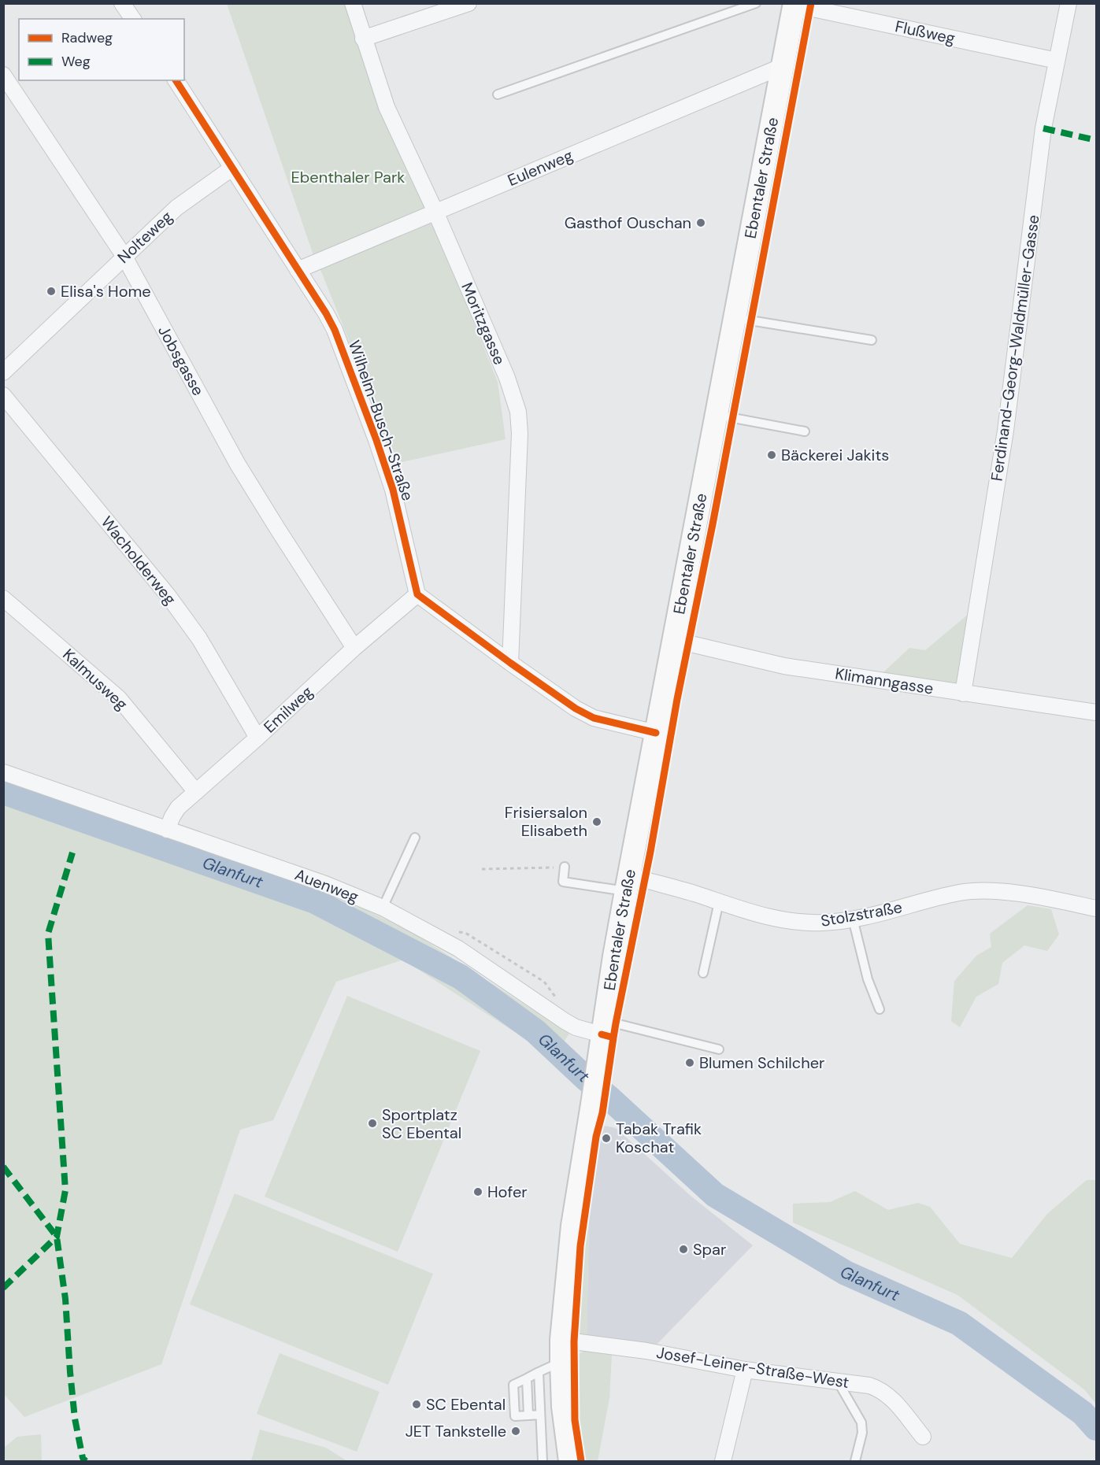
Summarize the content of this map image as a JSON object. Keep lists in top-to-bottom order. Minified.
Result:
{"streets":{"main road":["Ebentaler Straße"],"street":["Flußweg","Eulenweg","Nolteweg","Moritzgasse","Ferdinand-Georg-Waldmüller-Gasse","Jobsgasse","Wilhelm-Busch-Straße","Wacholderweg","Kalmusweg","Klimanngasse","Emilweg","Auenweg","Stolzstraße","Josef-Leiner-Straße-West"]},"crossings":[["Flußweg","Ebentaler Straße"],["Flußweg","Ferdinand-Georg-Waldmüller-Gasse"],["Eulenweg","Ebentaler Straße"],["Eulenweg","Moritzgasse"],["Eulenweg","Wilhelm-Busch-Straße"],["Ebentaler Straße","Klimanngasse"],["Ebentaler Straße","Auenweg"],["Ebentaler Straße","Stolzstraße"],["Ebentaler Straße","Josef-Leiner-Straße-West"],["Nolteweg","Jobsgasse"],["Nolteweg","Wilhelm-Busch-Straße"],["Ferdinand-Georg-Waldmüller-Gasse","Klimanngasse"],["Jobsgasse","Emilweg"],["Wilhelm-Busch-Straße","Emilweg"],["Wacholderweg","Emilweg"],["Kalmusweg","Emilweg"],["Emilweg","Auenweg"]],"water":["Glanfurt"],"parks":["Ebenthaler Park"],"places":["Gasthof Ouschan","Elisa's Home","Bäckerei Jakits","Frisiersalon Elisabeth","Blumen Schilcher","Sportplatz SC Ebental","Tabak Trafik Koschat","Hofer","Spar","SC Ebental","JET Tankstelle"],"legend":["Radweg","Weg"]}
